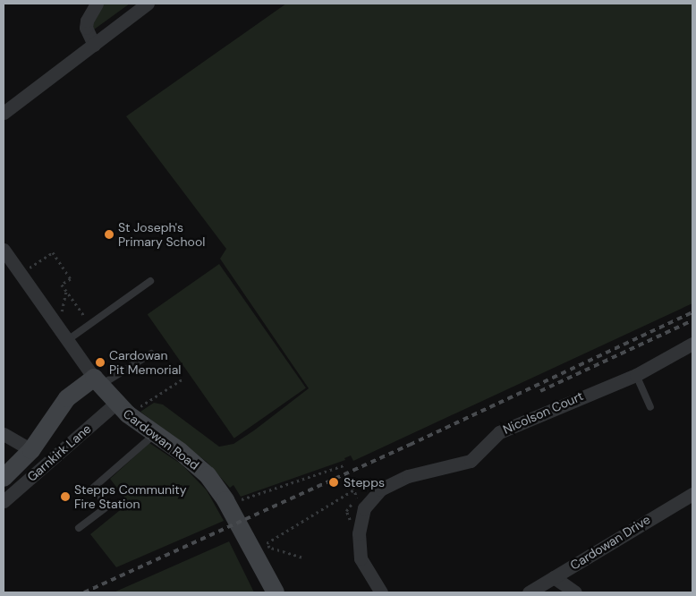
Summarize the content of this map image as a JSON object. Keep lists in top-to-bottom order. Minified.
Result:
{"streets":{"street":["Nicolson Court","Cardowan Road","Garnkirk Lane","Cardowan Drive"]},"crossings":[["Cardowan Road","Garnkirk Lane"]],"places":["St Joseph's Primary School","Cardowan Pit Memorial","Stepps","Stepps Community Fire Station"]}
